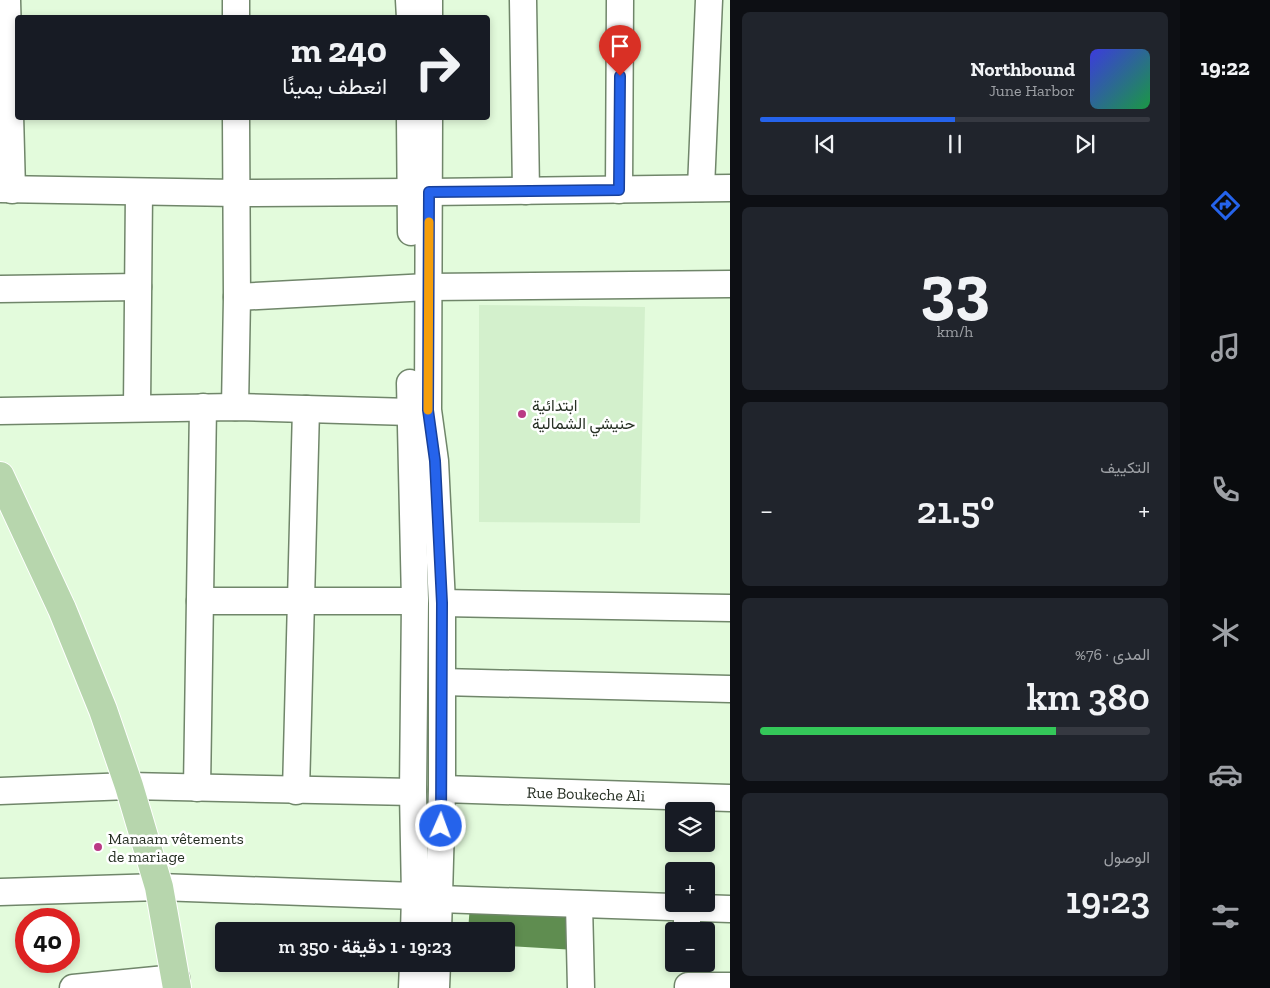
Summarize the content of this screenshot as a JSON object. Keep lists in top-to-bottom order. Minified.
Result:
{"streets":{"street":["Rue Boukeche Ali"]},"places":["ابتدائية حنيشي الشمالية","Manaam vêtements de mariage"],"page":{"tabs":"19:22","turn":["240 m","انعطف يمينًا"],"song":["Northbound","June Harbor"],"tile":[["33","km/h"],"التكييف",["المدى · 76%","380 km"],["الوصول","19:23"]],"heat":["−","21.5°","+"],"map_buttons":["+","−"],"limit":"40","trip":"19:23 · 1 دقيقة · 350 m"}}
